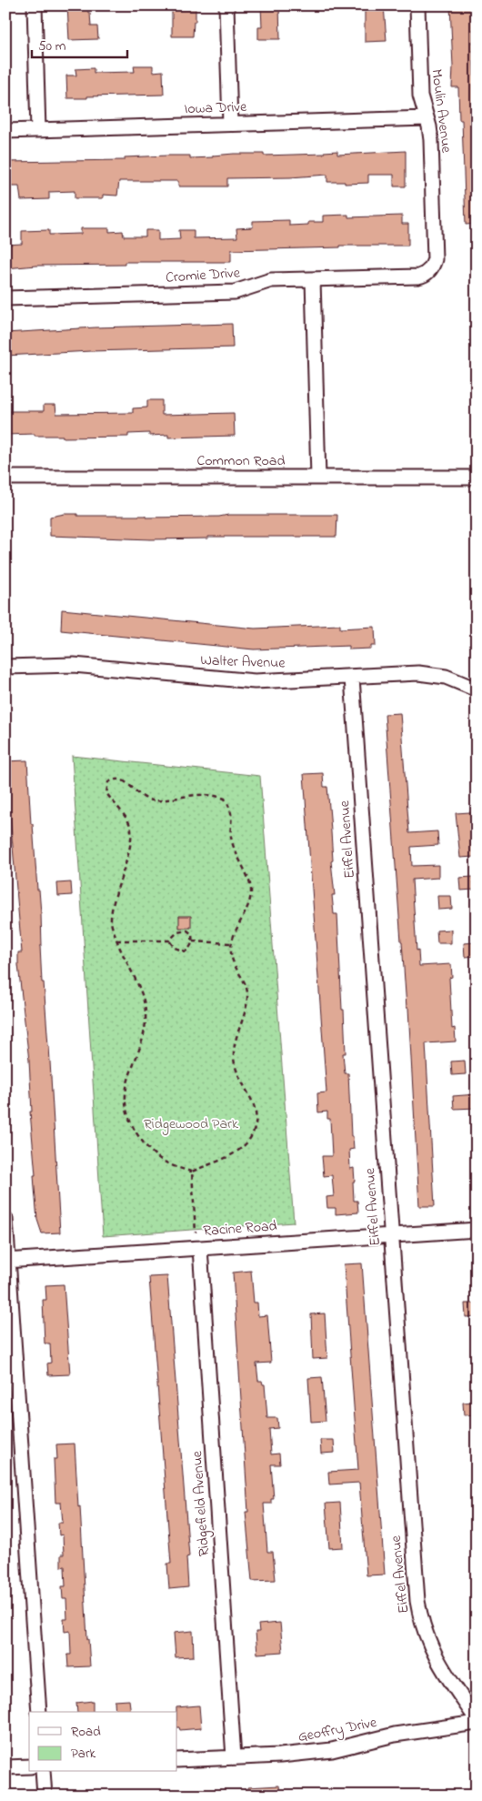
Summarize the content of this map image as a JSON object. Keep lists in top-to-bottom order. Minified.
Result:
{"streets":{"street":["Iowa Drive","Moulin Avenue","Cromie Drive","Common Road","Walter Avenue","Eiffel Avenue","Racine Road","Ridgefield Avenue","Geoffry Drive"]},"crossings":[["Iowa Drive","Moulin Avenue"],["Moulin Avenue","Cromie Drive"],["Walter Avenue","Eiffel Avenue"],["Eiffel Avenue","Racine Road"],["Racine Road","Ridgefield Avenue"],["Ridgefield Avenue","Geoffry Drive"]],"parks":["Ridgewood Park"],"legend":["Road","Park"],"scale_bar":"50 m"}
